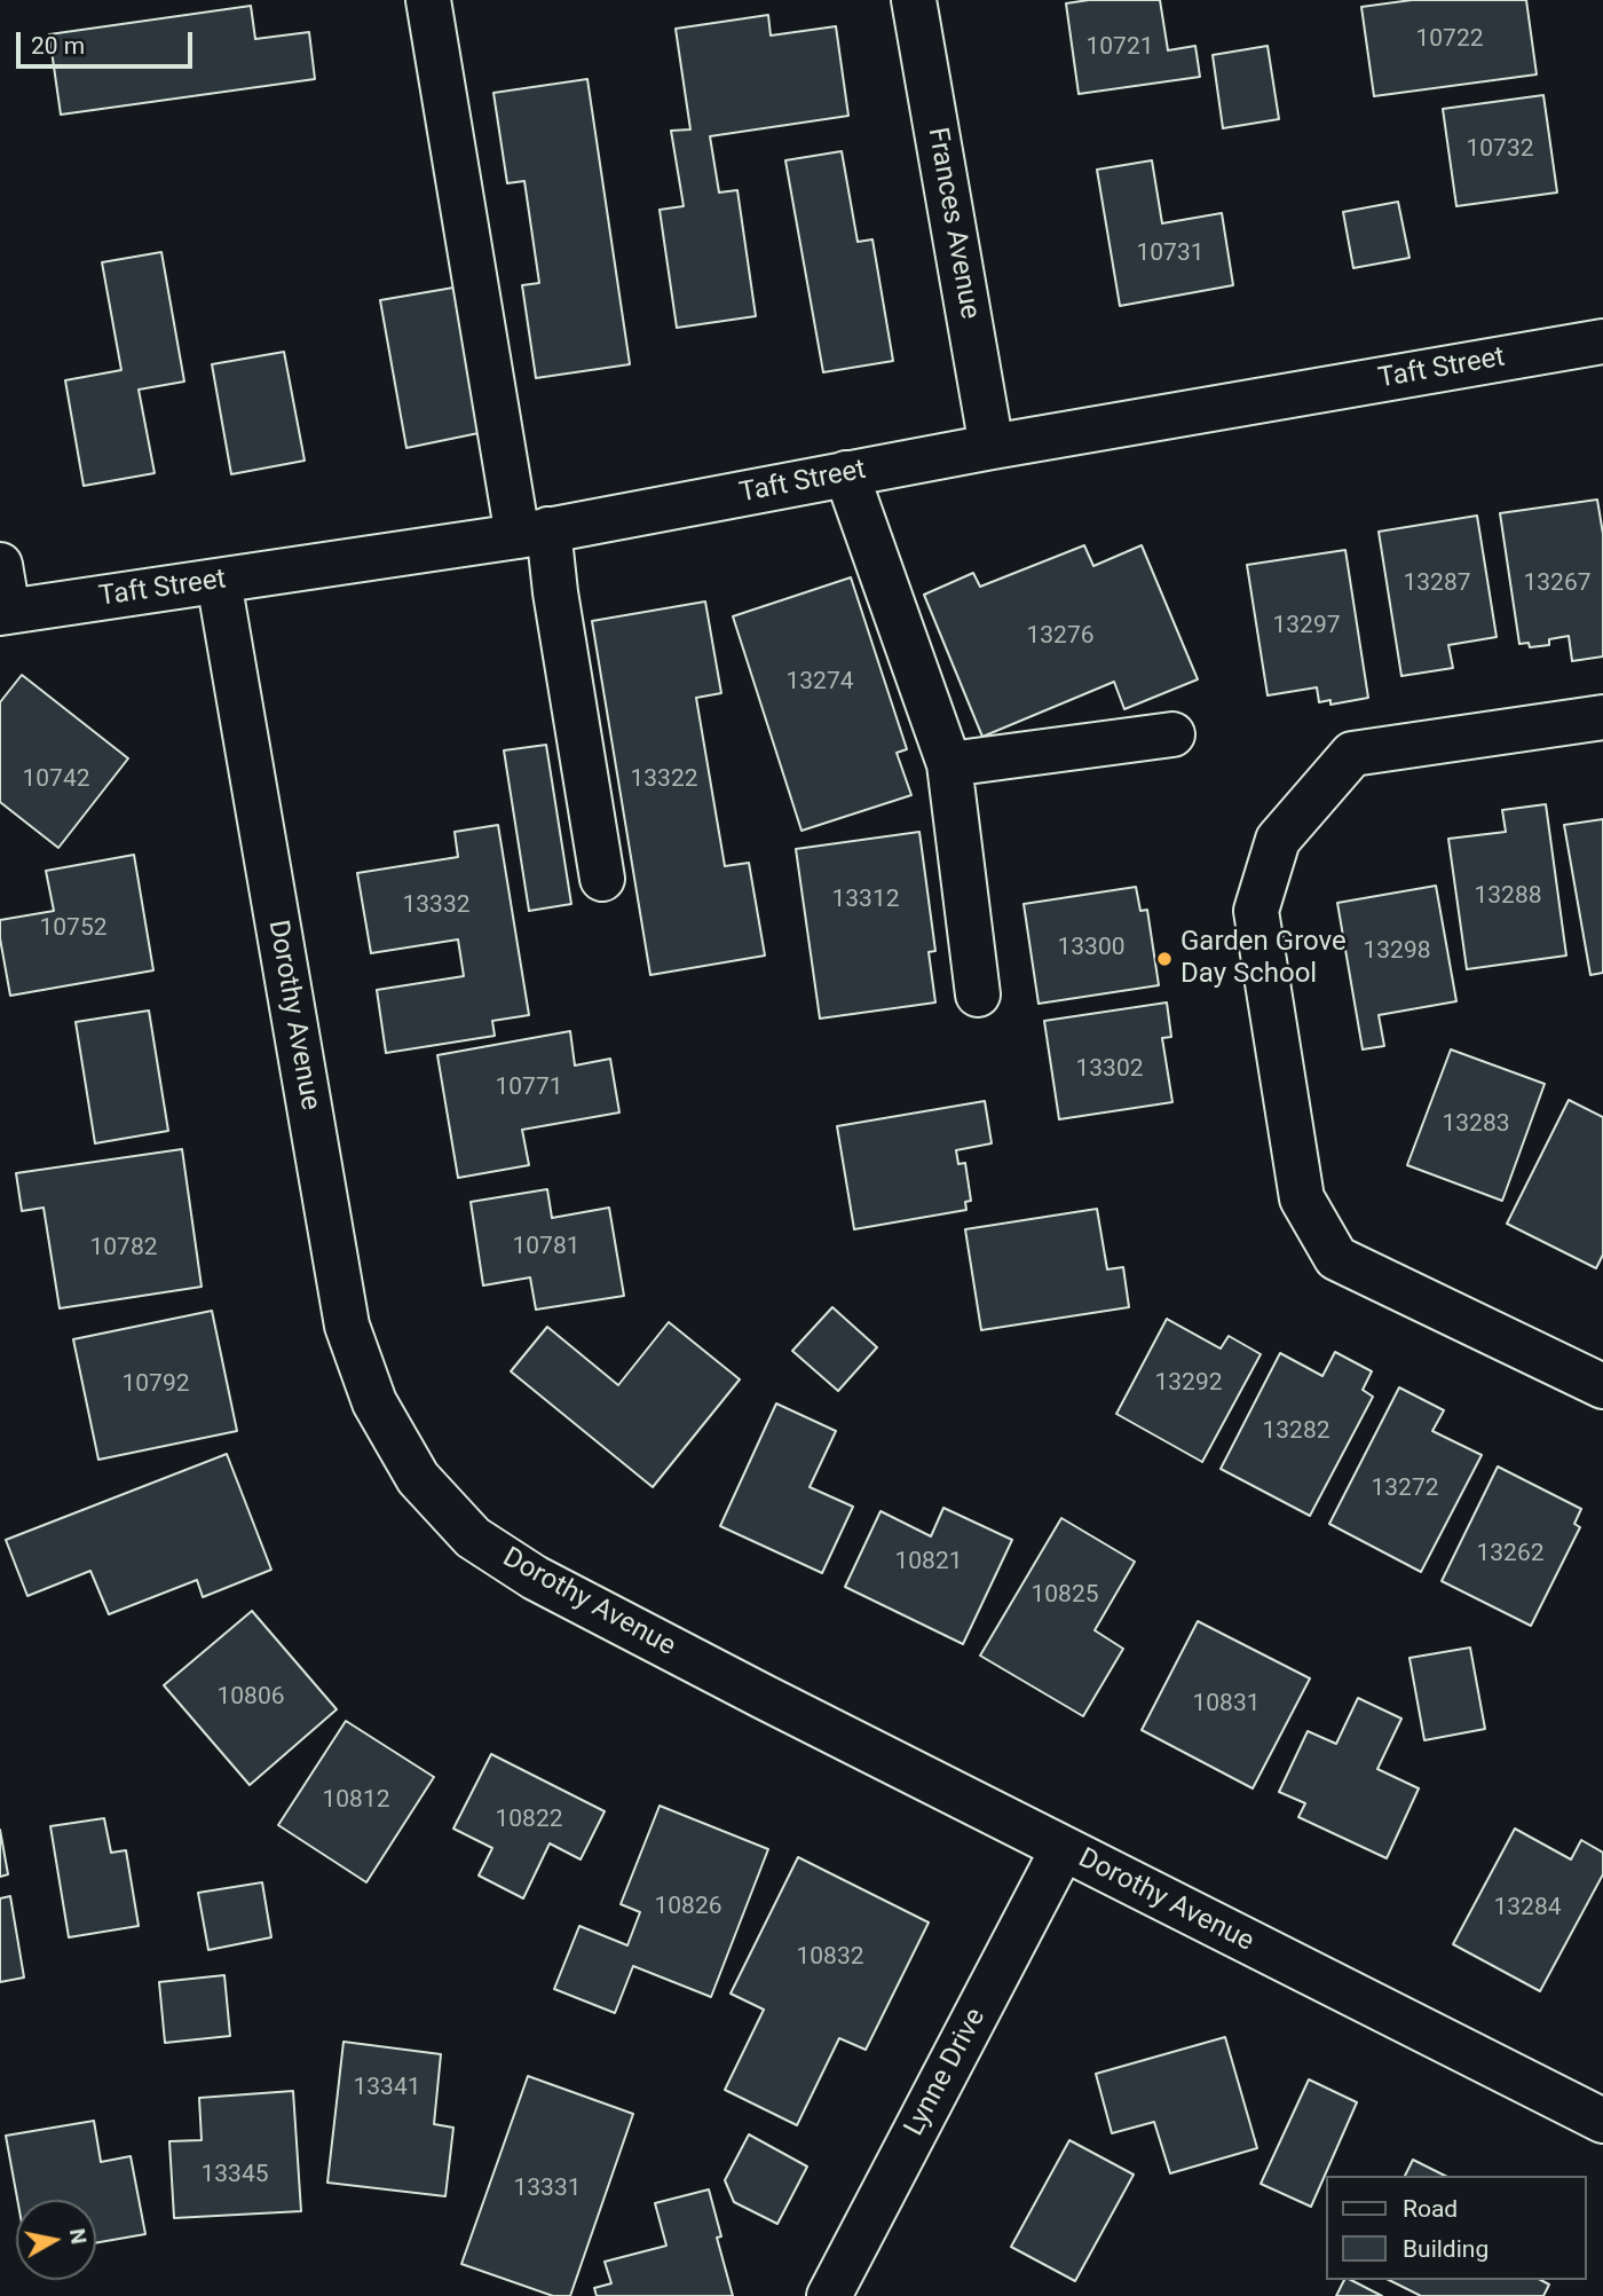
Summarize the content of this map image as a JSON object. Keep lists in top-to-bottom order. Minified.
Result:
{"streets":{"street":["Frances Avenue","Taft Street","Dorothy Avenue","Lynne Drive"]},"crossings":[["Frances Avenue","Taft Street"],["Taft Street","Dorothy Avenue"],["Dorothy Avenue","Lynne Drive"]],"places":["Garden Grove Day School"],"house_numbers":["10722","10721","10732","10731","13287","13267","13297","13276","13274","10742","13322","13288","13312","13332","10752","13300","13298","13302","10771","13283","10781","10782","13292","10792","13282","13272","13262","10821","10825","10806","10831","10812","10822","10826","13284","10832","13341","13345","13331"],"legend":["Road","Building"],"scale_bar":"20 m","north":"right"}
